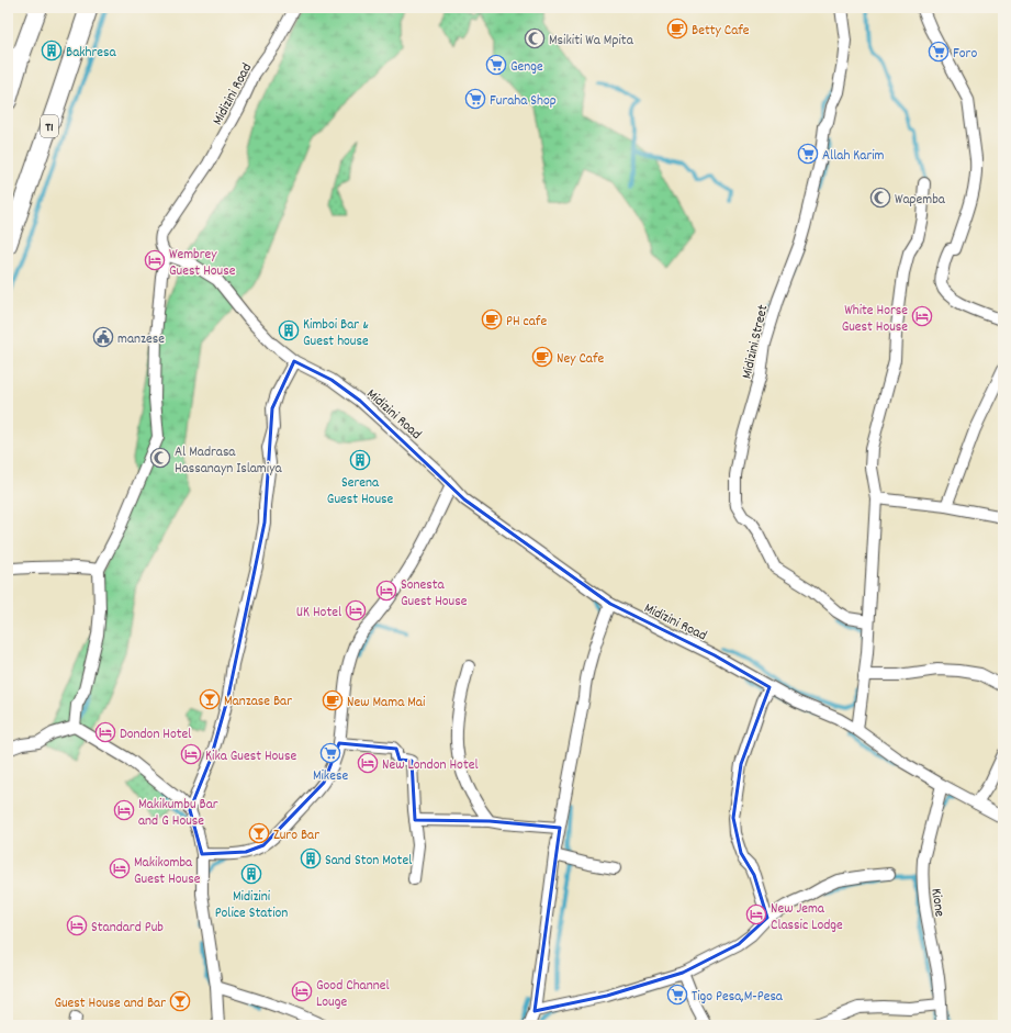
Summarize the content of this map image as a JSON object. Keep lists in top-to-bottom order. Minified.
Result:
{"streets":{"highway":["T1"],"street":["Midizini Road","Midizini Street","Kione"]},"crossings":[["Midizini Road","Kione"]],"places":{"cafe":["Betty Cafe","PH cafe","Ney Cafe","New Mama Mai"],"mosque":["Msikiti Wa Mpita","Wapemba","Al Madrasa Hassanayn Islamiya"],"building":["Bakhresa","Kimboi Bar & Guest house","Serena Guest House","Sand Ston Motel","Midizini Police Station"],"supermarket":["Foro","Genge","Furaha Shop","Allah Karim","Mikese","Tigo Pesa,M-Pesa"],"hotel":["Wembrey Guest House","White Horse Guest House","Sonesta Guest House","UK Hotel","Dondon Hotel","Kika Guest House","New London Hotel","Makikumbu Bar and G House","Makikomba Guest House","New Jema Classic Lodge","Standard Pub","Good Channel Louge"],"public building":["manzese"],"bar":["Manzase Bar","Zuro Bar","Guest House and Bar"]}}
